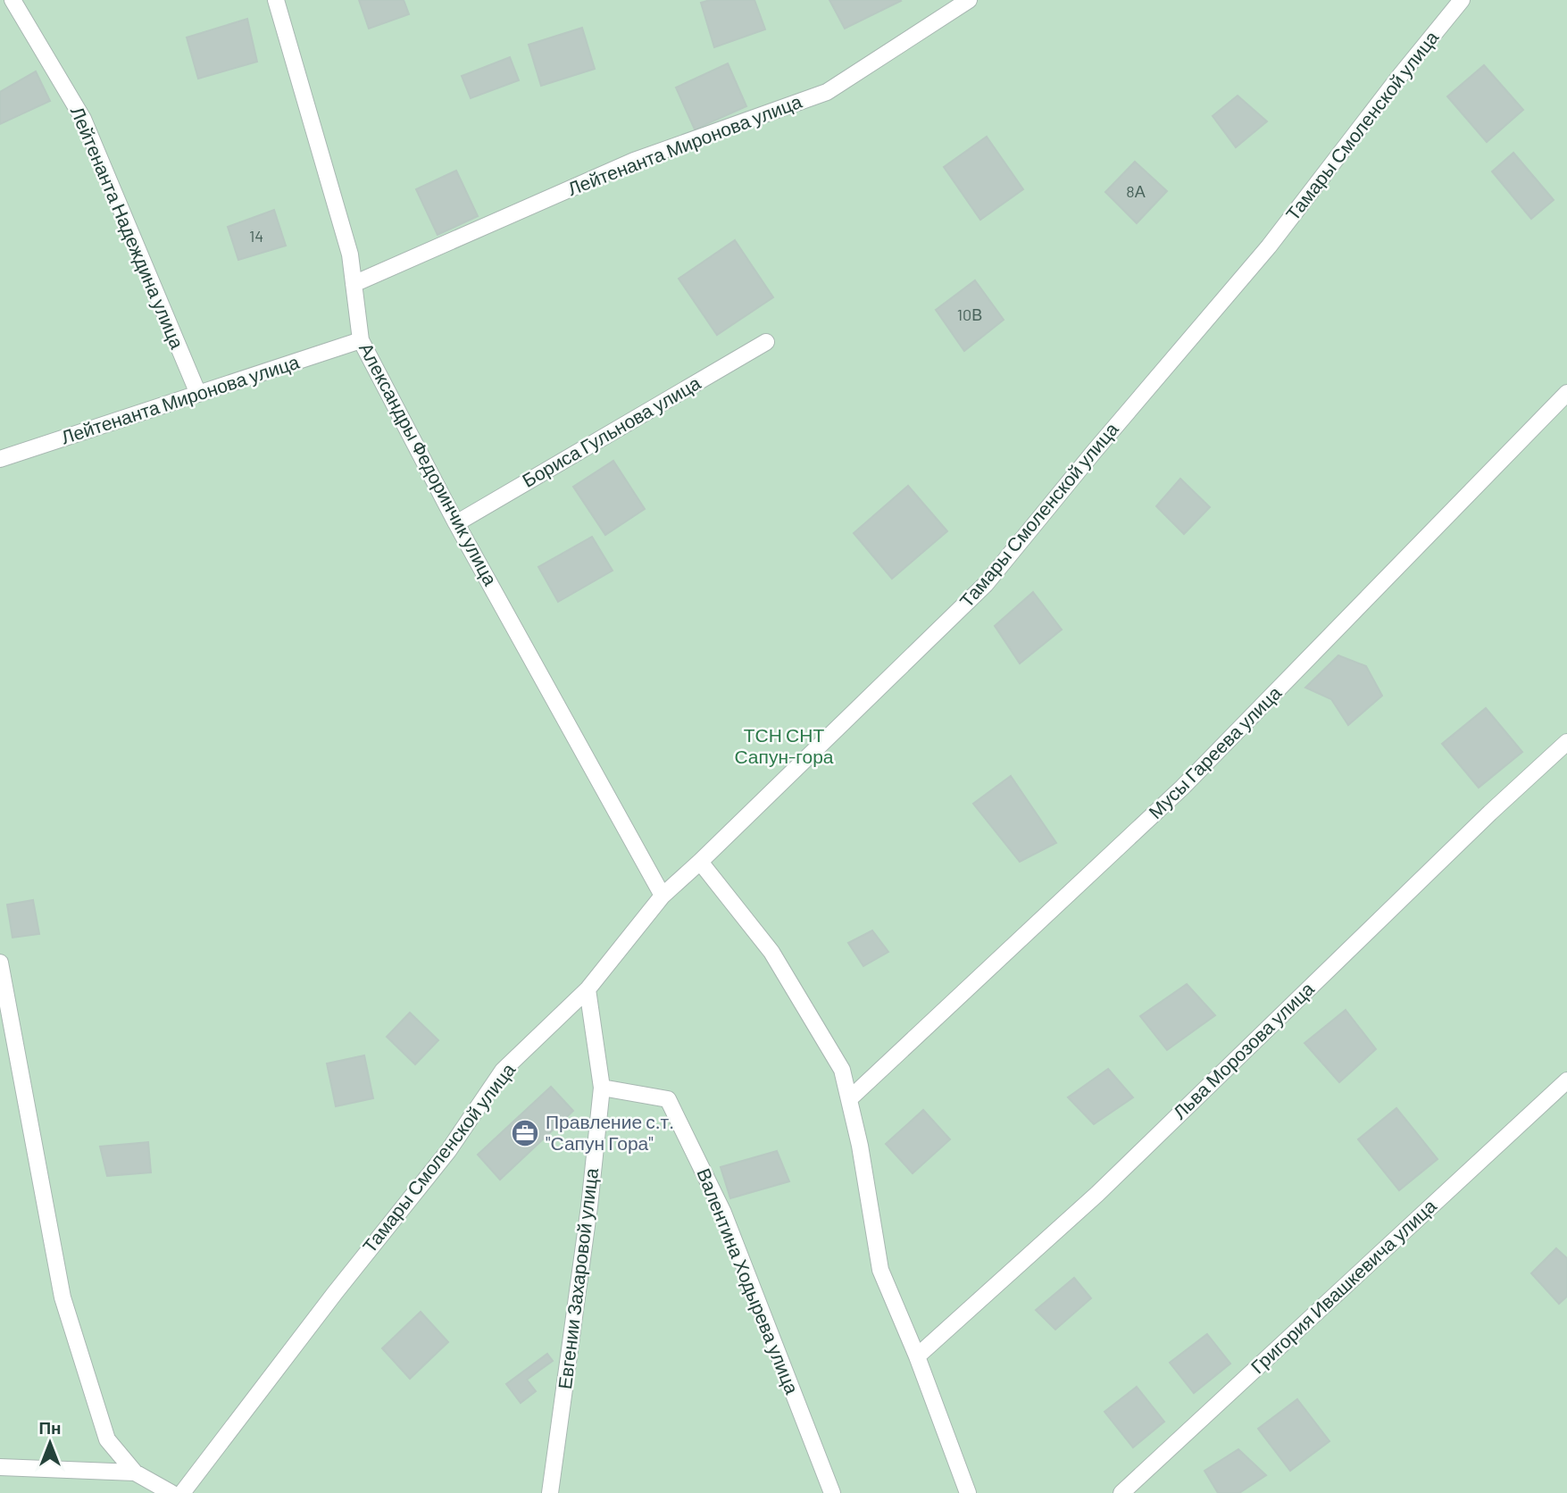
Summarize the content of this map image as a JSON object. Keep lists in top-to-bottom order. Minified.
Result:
{"streets":{"lane":["Тамары Смоленской улица","Лейтенанта Миронова улица","Лейтенанта Надеждина улица","Бориса Гульнова улица","Александры Федоринчик улица","Мусы Гареева улица","Льва Морозова улица","Евгении Захаровой улица","Валентина Ходырева улица","Григория Ивашкевича улица"]},"crossings":[["Тамары Смоленской улица","Александры Федоринчик улица"],["Тамары Смоленской улица","Евгении Захаровой улица"],["Лейтенанта Миронова улица","Лейтенанта Надеждина улица"],["Лейтенанта Миронова улица","Александры Федоринчик улица"],["Бориса Гульнова улица","Александры Федоринчик улица"],["Евгении Захаровой улица","Валентина Ходырева улица"]],"parks":["ТСН СНТ Сапун-гора"],"places":{"office":["Правление с.т. \"Сапун Гора\""]},"house_numbers":["8А","14","10В"],"north":"top"}
